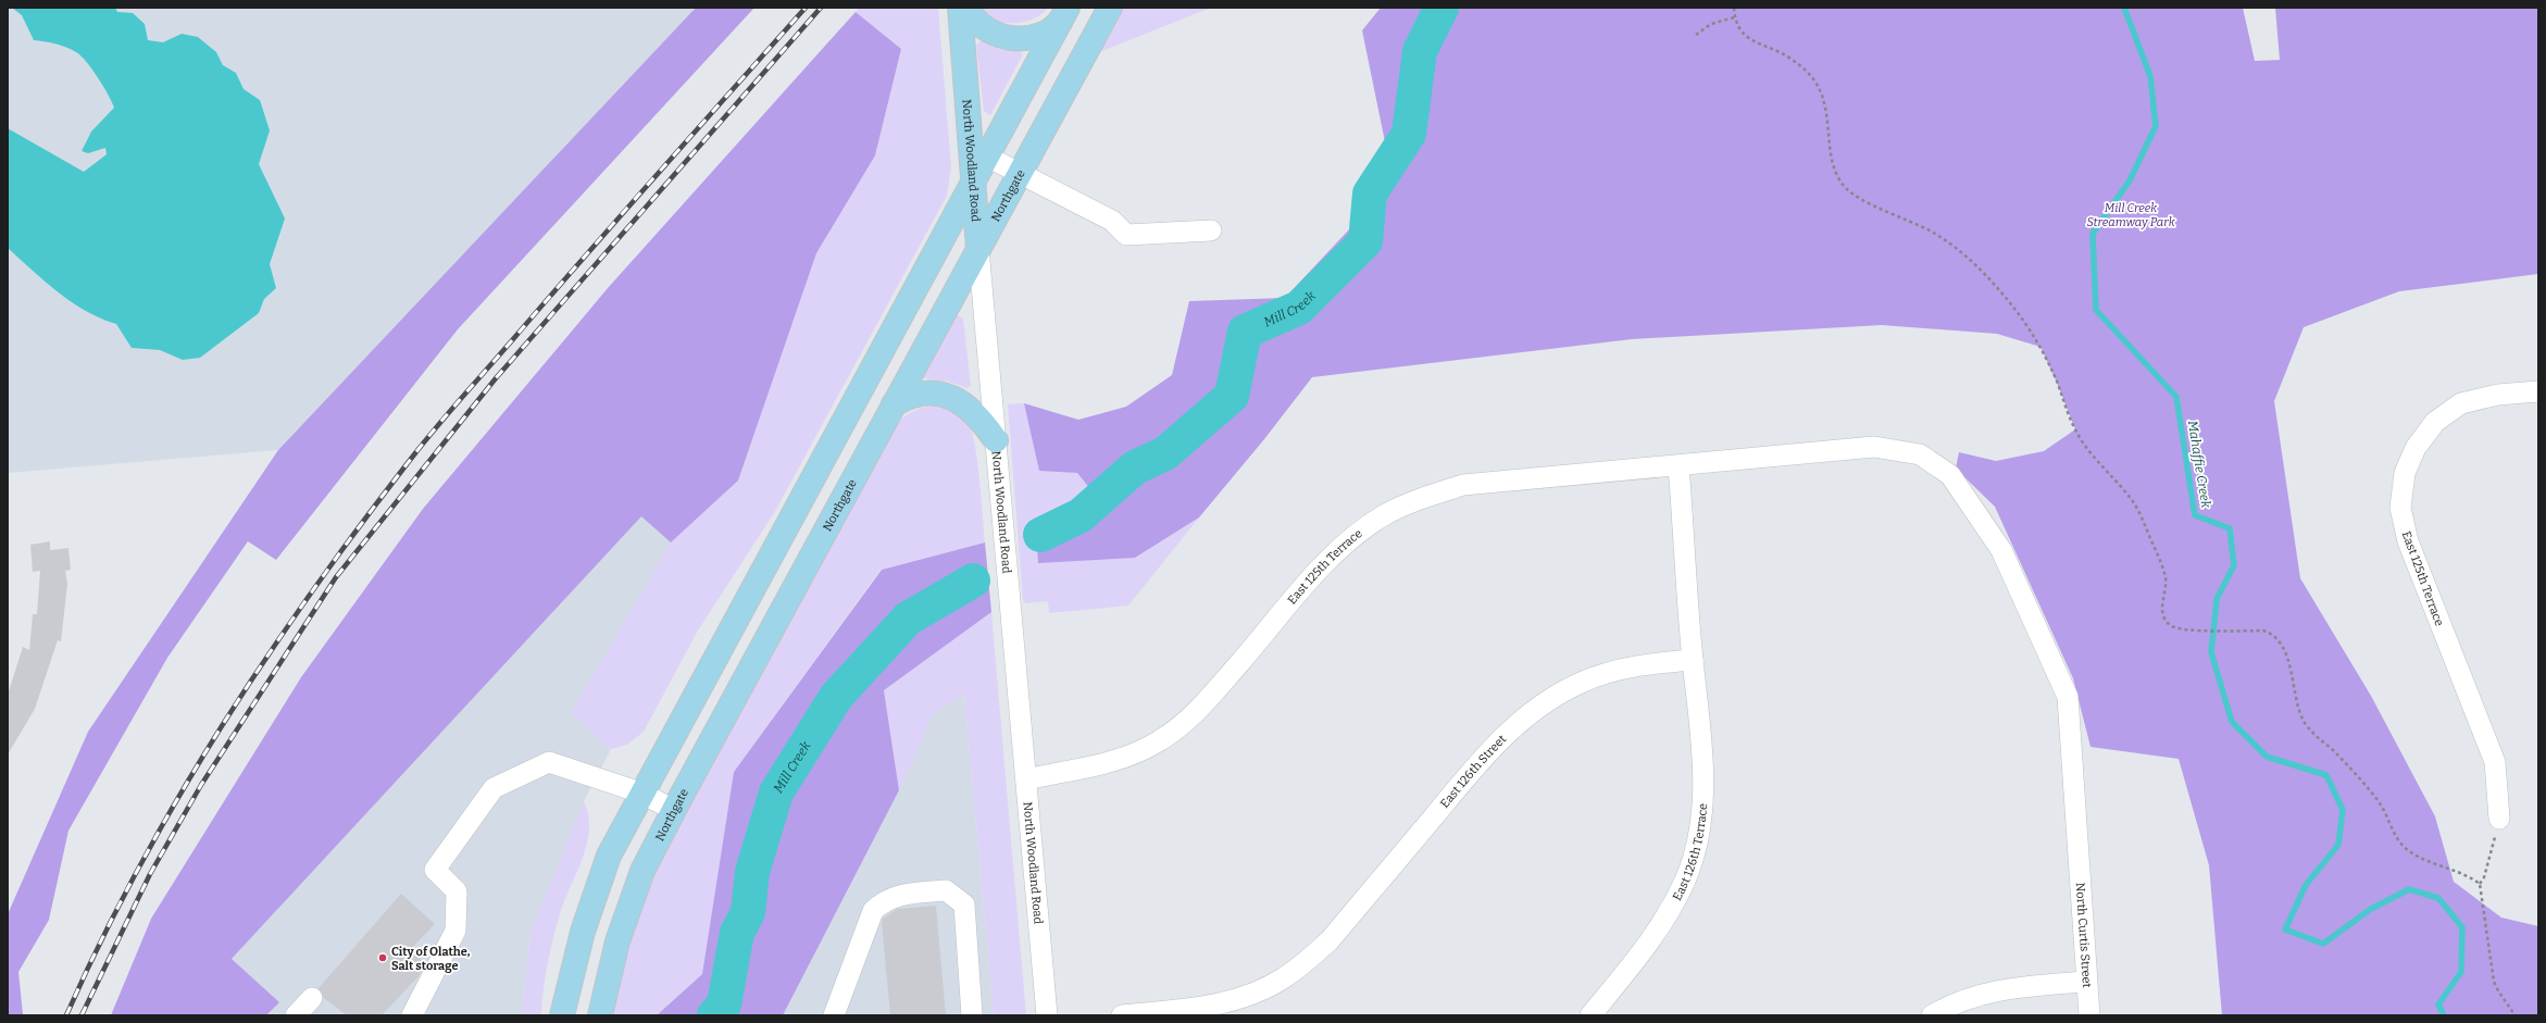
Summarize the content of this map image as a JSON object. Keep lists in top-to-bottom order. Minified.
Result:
{"streets":{"main road":["North Woodland Road","Northgate"],"street":["East 125th Terrace","East 126th Street","East 126th Terrace","North Curtis Street"]},"crossings":[["North Woodland Road","Northgate"],["North Woodland Road","East 125th Terrace"],["East 125th Terrace","North Curtis Street"],["East 126th Street","East 126th Terrace"]],"water":["Mill Creek","Mahaffie Creek"],"parks":["Mill Creek Streamway Park"],"places":["City of Olathe, Salt storage"]}
